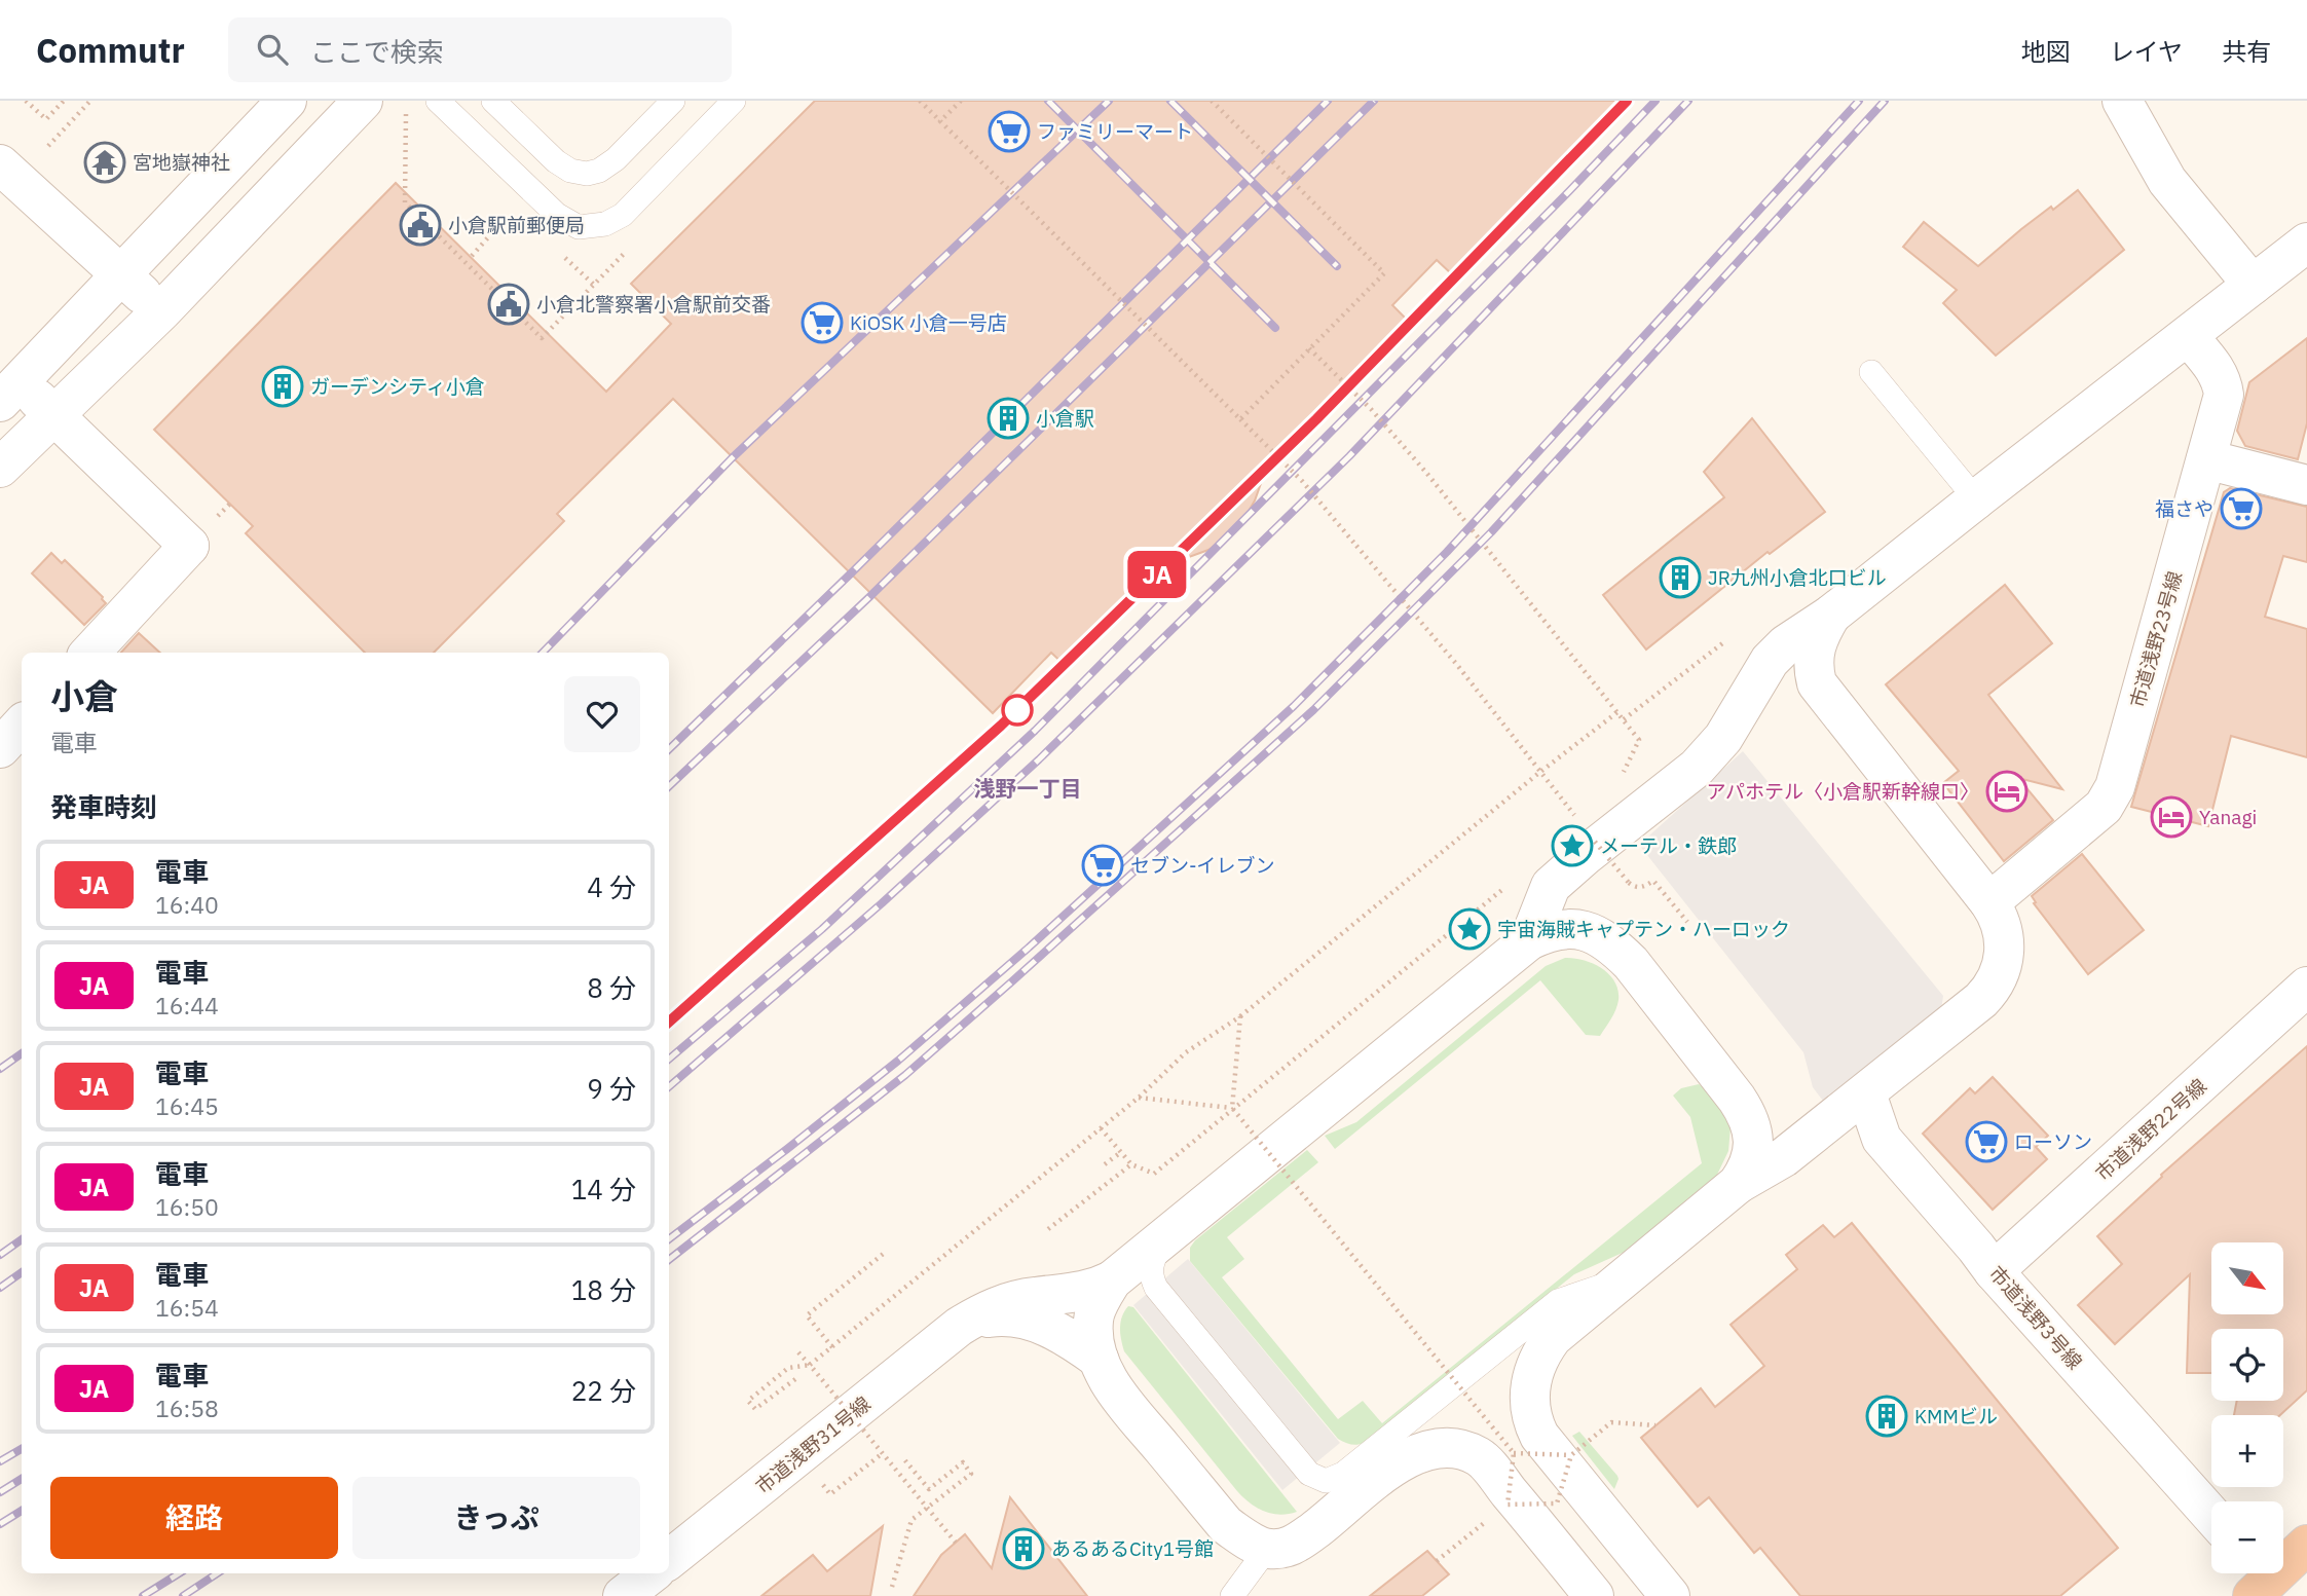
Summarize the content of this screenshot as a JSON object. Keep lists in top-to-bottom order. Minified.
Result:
{"streets":{"street":["市道浅野23号線","市道浅野22号線","市道浅野3号線","市道浅野31号線"]},"crossings":[["市道浅野22号線","市道浅野3号線"]],"districts":["浅野一丁目"],"places":{"supermarket":["ファミリーマート","KiOSK 小倉一号店","福さや","セブン-イレブン","ローソン"],"temple":["宮地嶽神社"],"public building":["小倉駅前郵便局","小倉北警察署小倉駅前交番"],"building":["ガーデンシティ小倉","小倉駅","JR九州小倉北口ビル","KMMビル","あるあるCity1号館"],"hotel":["アパホテル〈小倉駅新幹線口〉","Yanagi"],"place":["メーテル・鉄郎","宇宙海賊キャプテン・ハーロック"]},"north":"bottom right","page":{"header":"Commutr","search":"ここで検索","nav":["地図","レイヤ","共有"],"on_map":"JA","heading":[["小倉","電車"],"発車時刻"],"list":[{"mark":"JA","name":"電車","note":"16:40","value":"4 分"},{"mark":"JA","name":"電車","note":"16:44","value":"8 分"},{"mark":"JA","name":"電車","note":"16:45","value":"9 分"},{"mark":"JA","name":"電車","note":"16:50","value":"14 分"},{"mark":"JA","name":"電車","note":"16:54","value":"18 分"},{"mark":"JA","name":"電車","note":"16:58","value":"22 分"}],"map_buttons":["+","−"],"buttons":["経路","きっぷ"]}}
